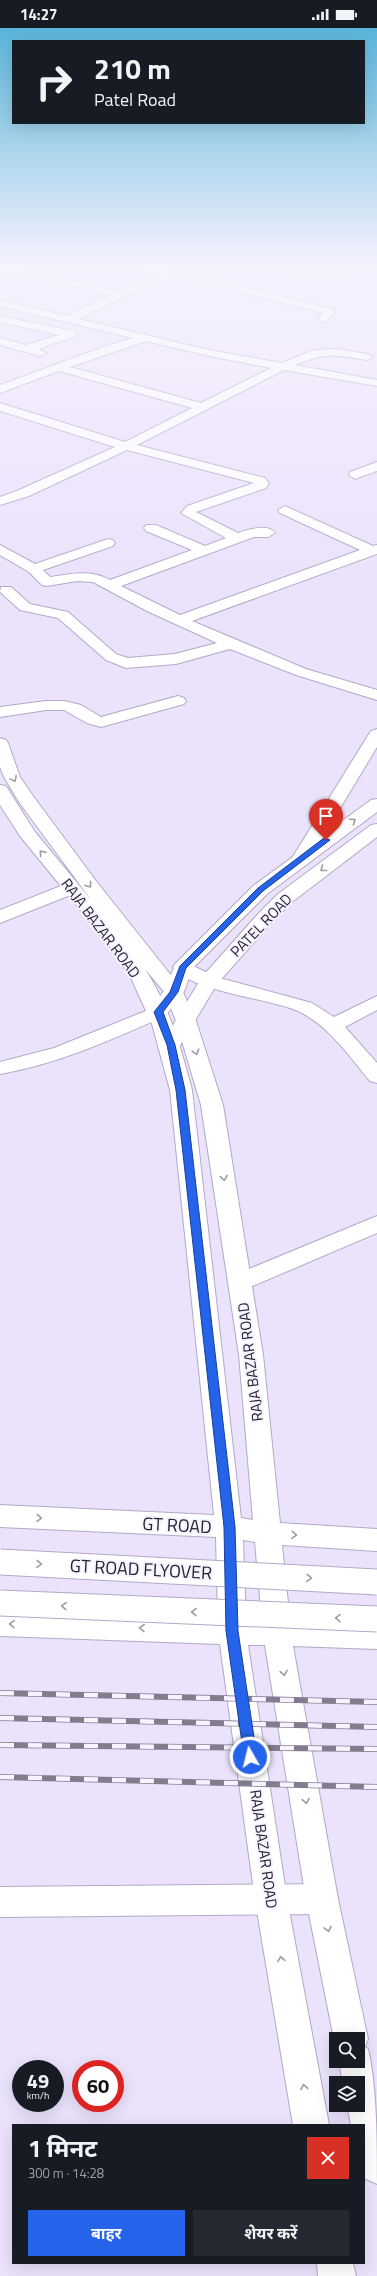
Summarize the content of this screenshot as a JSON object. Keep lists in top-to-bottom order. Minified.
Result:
{"streets":{"main road":["PATEL ROAD","RAJA BAZAR ROAD","GT ROAD","GT ROAD FLYOVER"]},"crossings":[["PATEL ROAD","RAJA BAZAR ROAD"],["RAJA BAZAR ROAD","GT ROAD"]],"page":{"status":"14:27","turn":["210 m","Patel Road"],"speed":"49 km/h","limit":"60","heading":["1 मिनट","300 m · 14:28"],"buttons":["बाहर","शेयर करें"]}}
